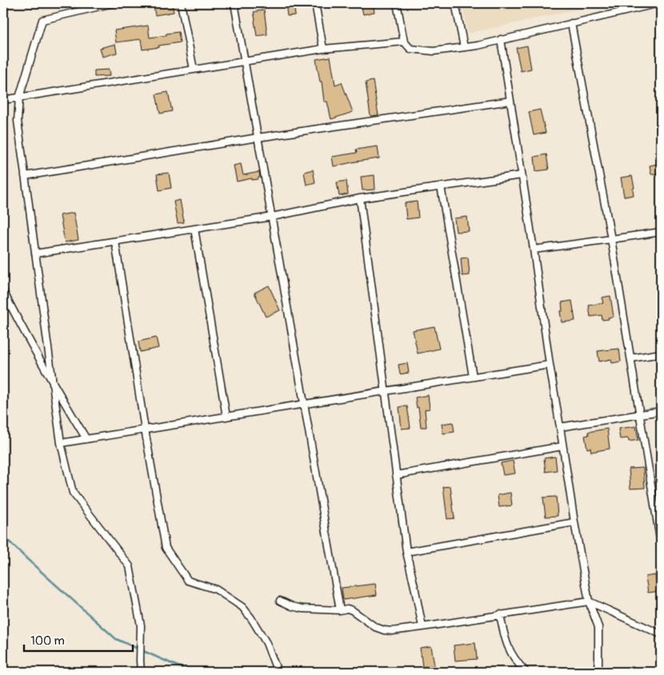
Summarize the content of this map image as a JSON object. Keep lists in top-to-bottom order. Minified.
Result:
{"scale_bar":"100 m"}
